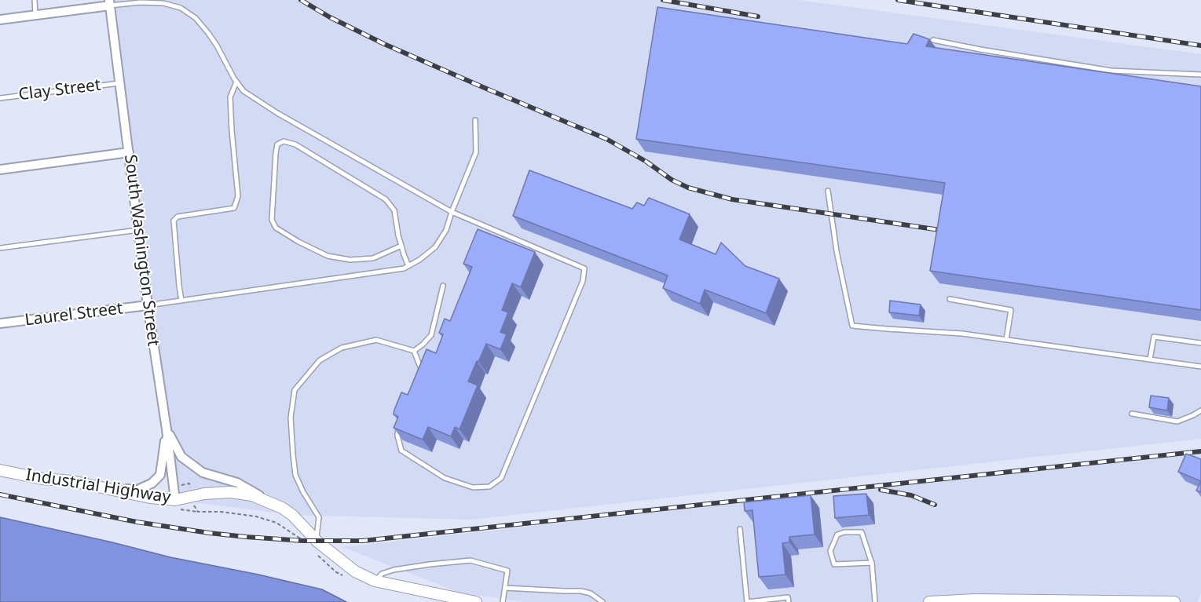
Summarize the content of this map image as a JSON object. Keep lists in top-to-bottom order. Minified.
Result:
{"streets":{"street":["South Washington Street","Laurel Street","Industrial Highway"],"lane":["Clay Street"]},"crossings":[["Clay Street","South Washington Street"],["South Washington Street","Laurel Street"],["South Washington Street","Industrial Highway"]]}
